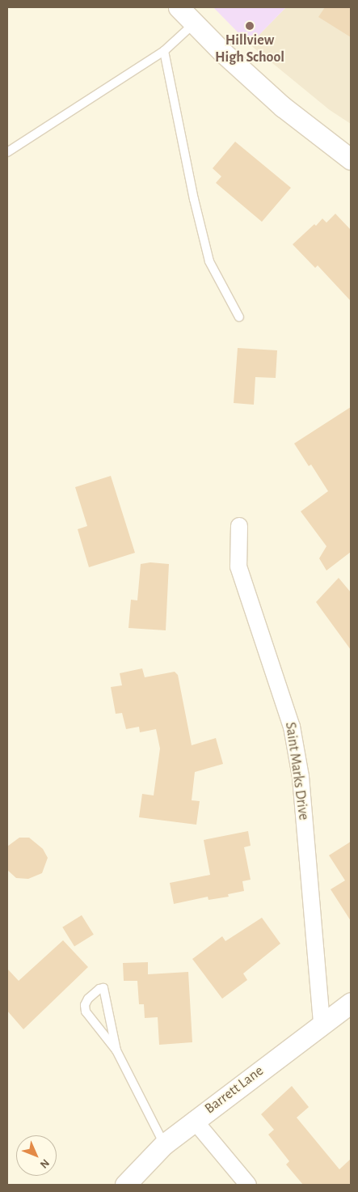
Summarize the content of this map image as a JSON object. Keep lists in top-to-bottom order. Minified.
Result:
{"streets":{"street":["Saint Marks Drive","Barrett Lane"]},"crossings":[["Saint Marks Drive","Barrett Lane"]],"places":["Hillview High School"],"north":"bottom right"}
